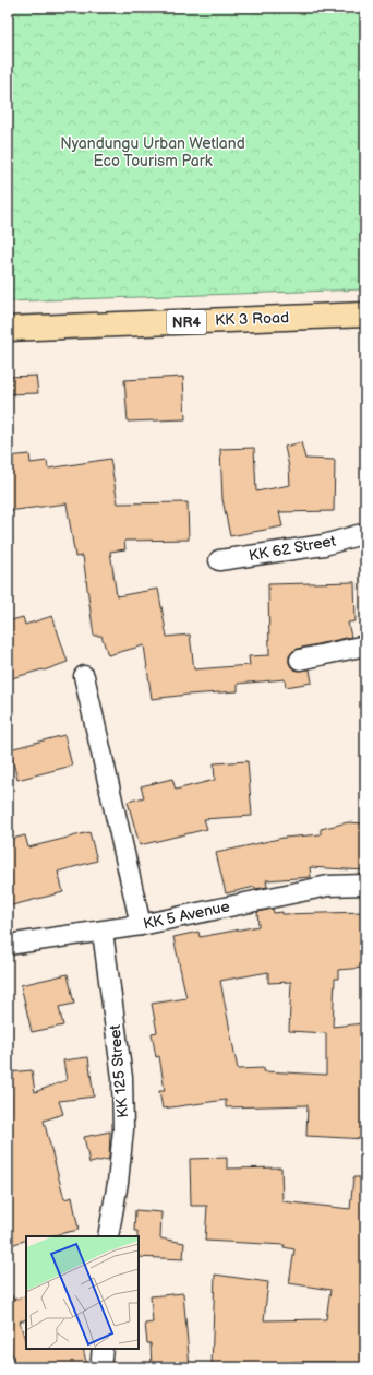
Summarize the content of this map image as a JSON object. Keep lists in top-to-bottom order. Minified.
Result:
{"streets":{"highway":["KK 3 Road","NR4"],"street":["KK 62 Street","KK 5 Avenue","KK 125 Street"]},"crossings":[["KK 5 Avenue","KK 125 Street"]],"parks":["Nyandungu Urban Wetland Eco Tourism Park"]}
